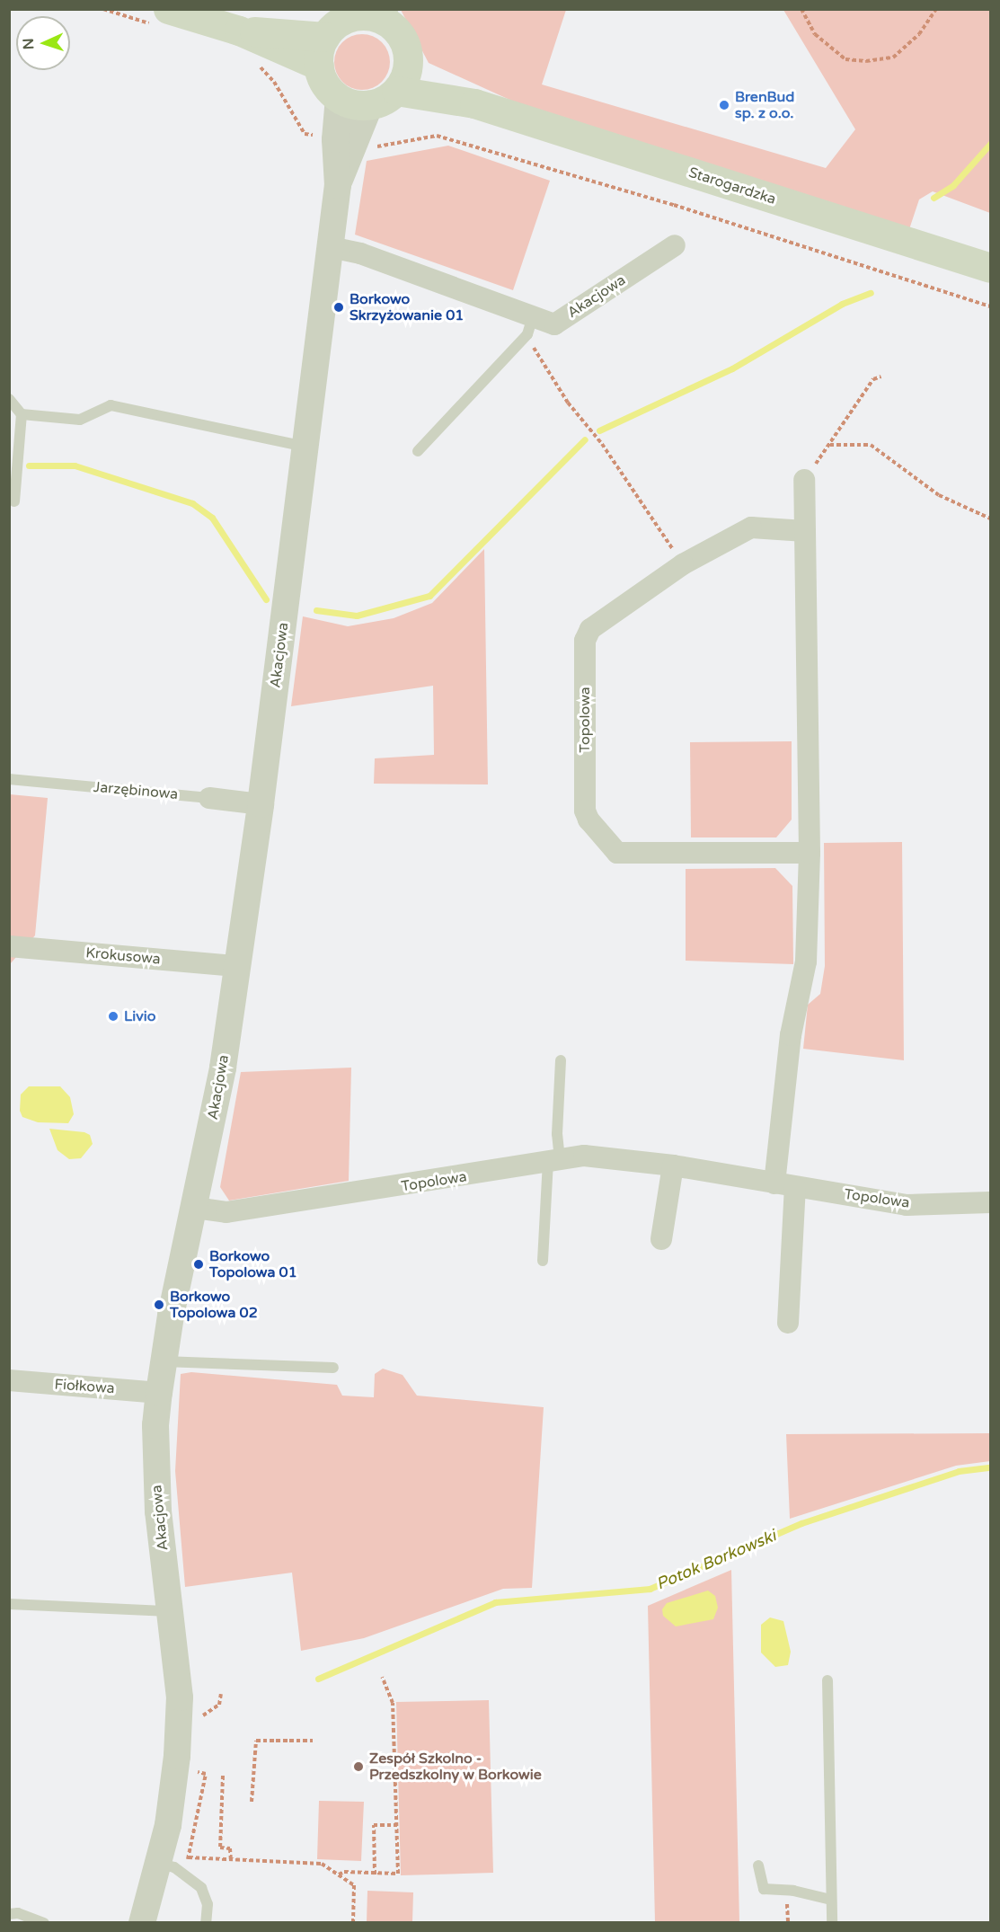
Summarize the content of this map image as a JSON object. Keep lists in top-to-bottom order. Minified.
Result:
{"streets":{"main road":["Starogardzka"],"street":["Akacjowa","Topolowa","Jarzębinowa","Krokusowa","Fiołkowa"]},"crossings":[["Starogardzka","Akacjowa"],["Akacjowa","Topolowa"],["Akacjowa","Jarzębinowa"],["Akacjowa","Krokusowa"],["Akacjowa","Fiołkowa"]],"water":["Potok Borkowski"],"places":["BrenBud sp. z o.o.","Borkowo Skrzyżowanie 01","Livio","Borkowo Topolowa 01","Borkowo Topolowa 02","Zespół Szkolno - Przedszkolny w Borkowie"],"north":"left"}
